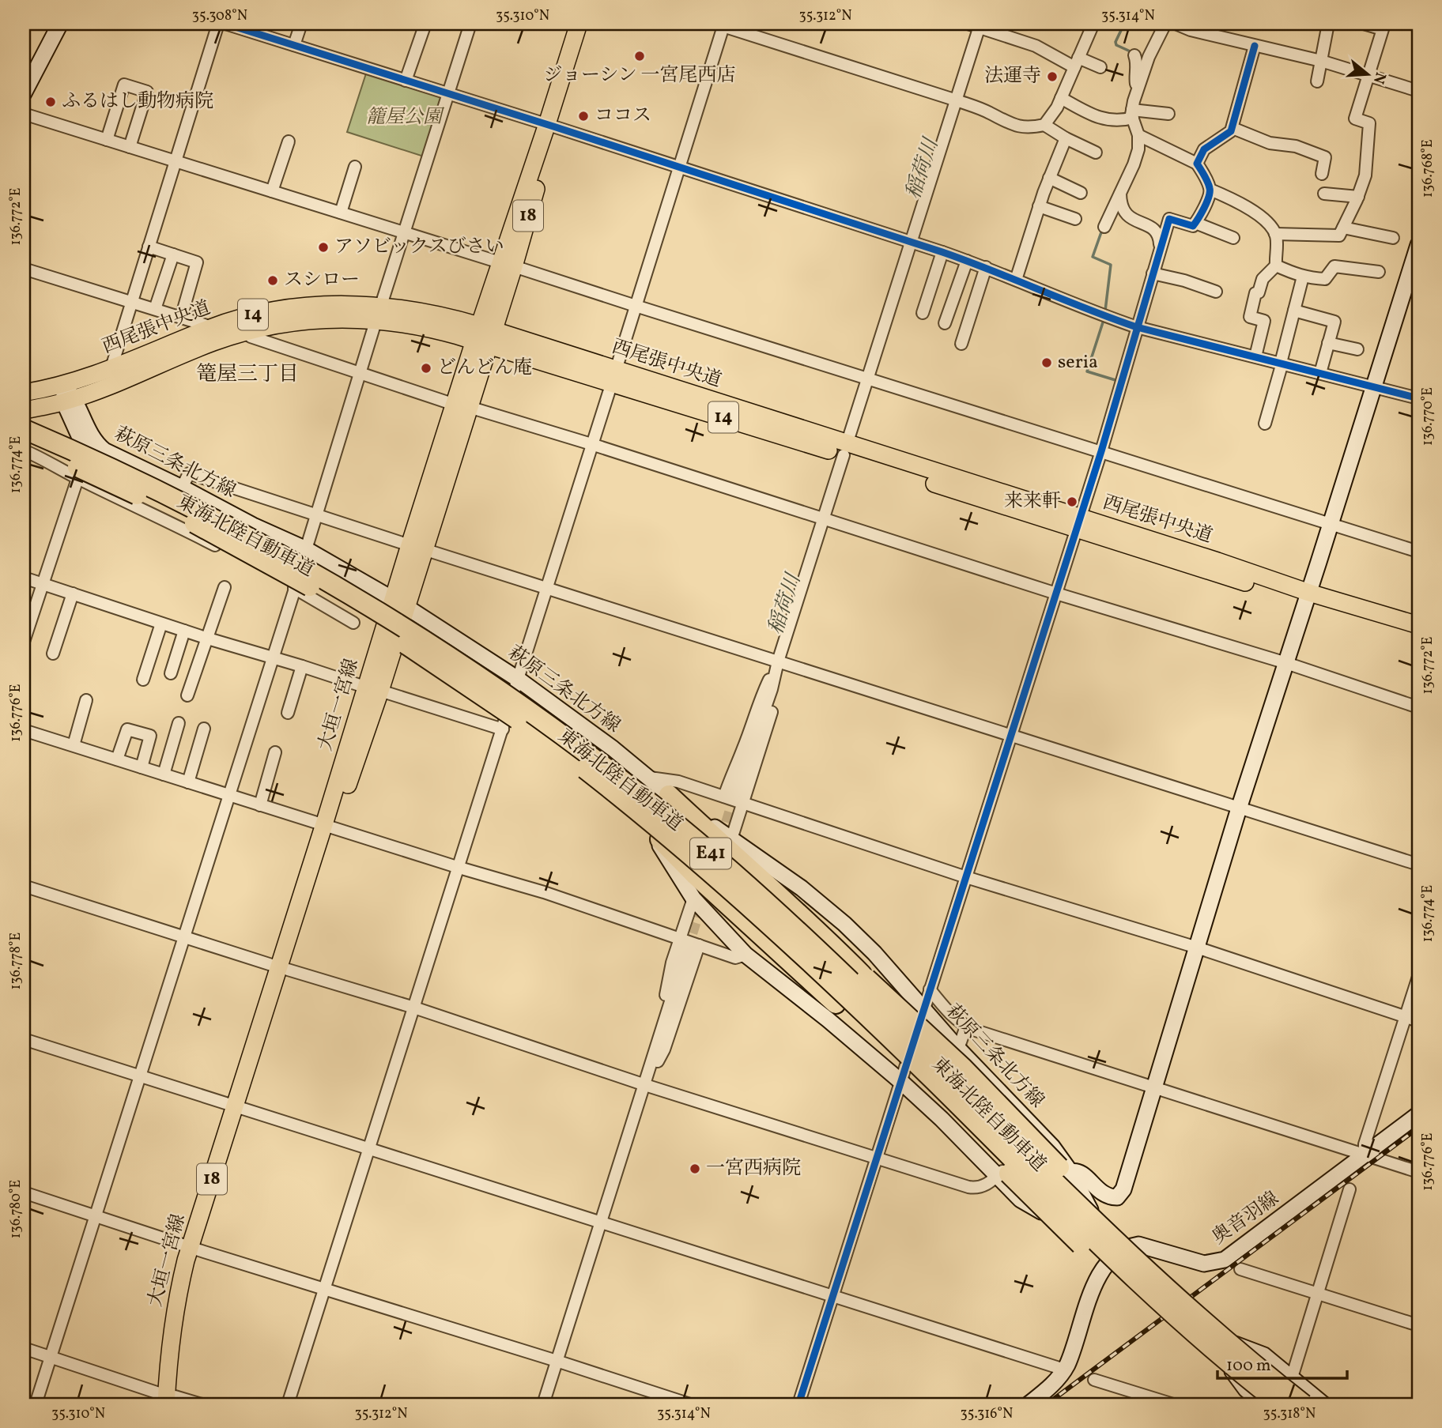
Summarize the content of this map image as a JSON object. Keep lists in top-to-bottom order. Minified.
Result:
{"streets":{"highway":["東海北陸自動車道","E41"],"main road":["18","14","西尾張中央道","萩原三条北方線","大垣一宮線","奥音羽線"]},"crossings":[["西尾張中央道","萩原三条北方線"],["西尾張中央道","大垣一宮線"],["萩原三条北方線","大垣一宮線"],["萩原三条北方線","奥音羽線"]],"districts":["篭屋三丁目"],"water":["稲荷川"],"parks":["籠屋公園"],"places":["ジョーシン 一宮尾西店","法運寺","ふるはし動物病院","ココス","アソビックスびさい","スシロー","seria","どんどん庵","来来軒","一宮西病院"],"scale_bar":"100 m","north":"right","coordinates":["35.308°N","35.310°N","35.312°N","35.314°N","136.768°E","136.772°E","136.770°E","136.774°E","136.776°E","136.778°E","136.780°E","35.316°N","35.318°N"]}
